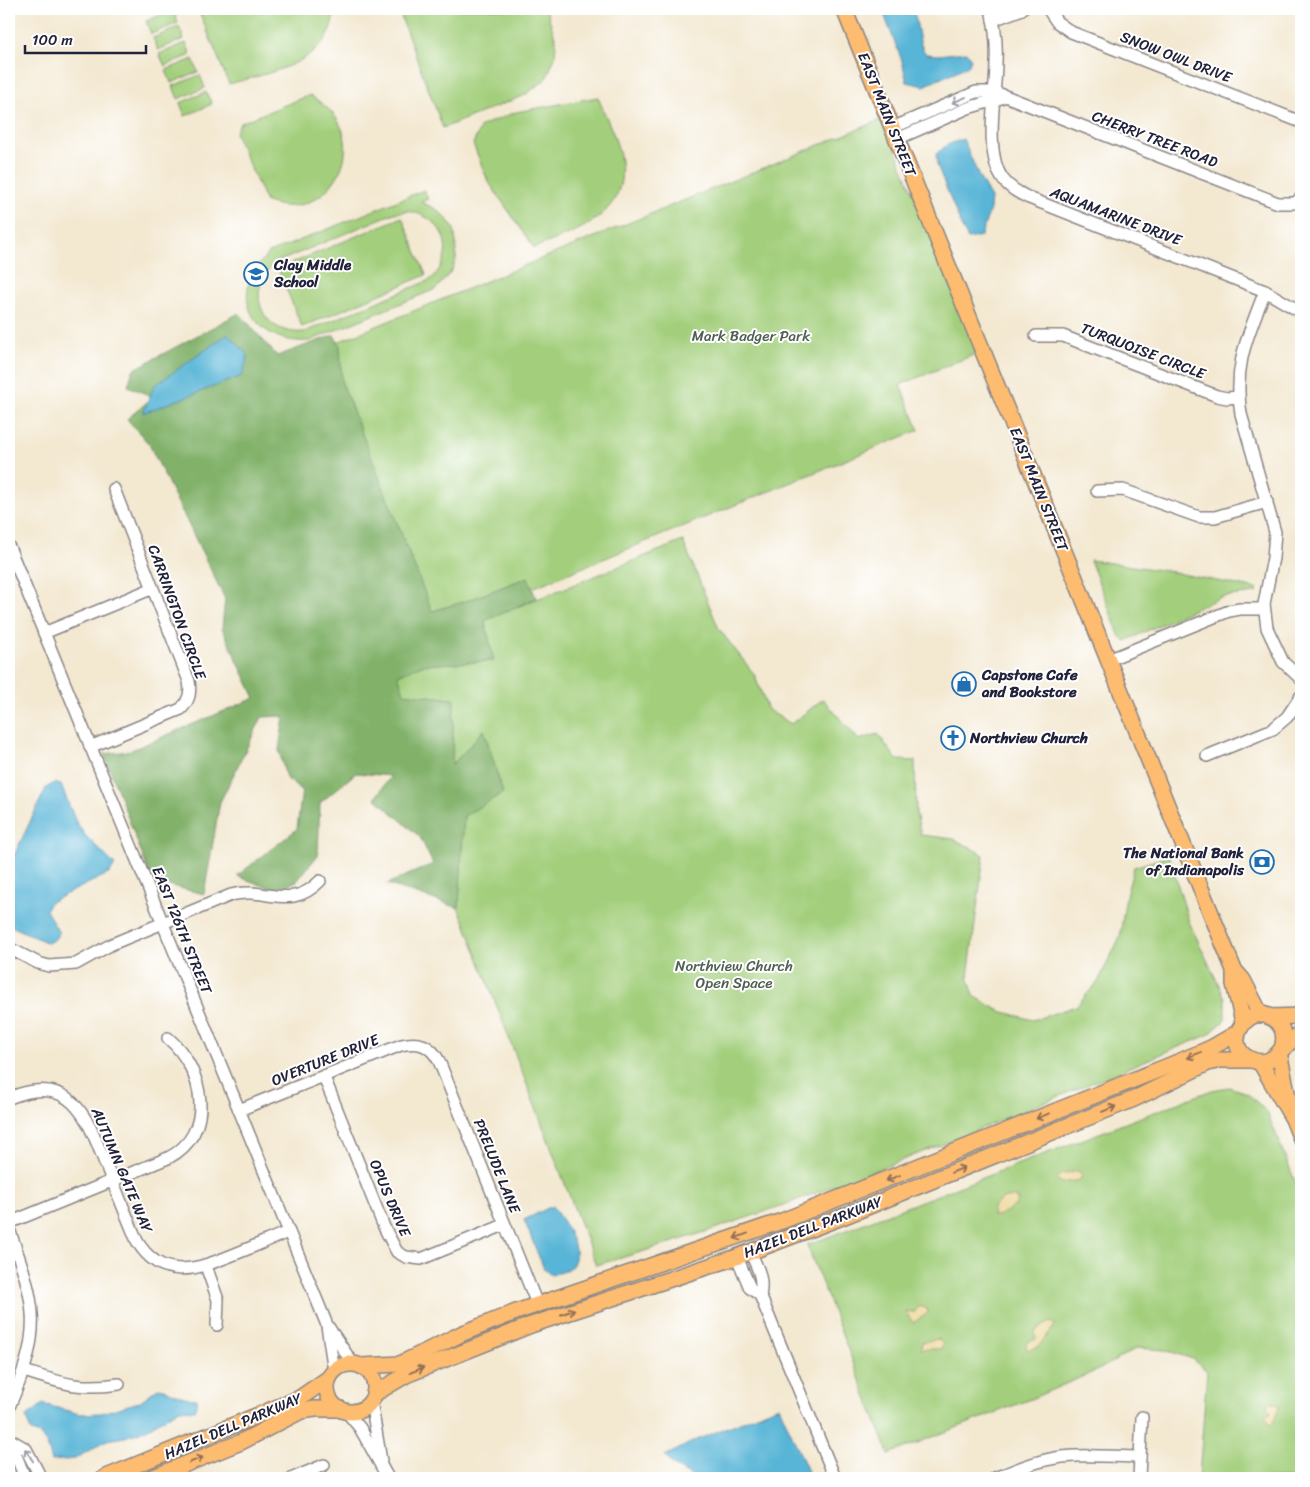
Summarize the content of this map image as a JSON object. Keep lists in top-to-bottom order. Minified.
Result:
{"streets":{"main road":["EAST MAIN STREET","HAZEL DELL PARKWAY"],"street":["SNOW OWL DRIVE","CHERRY TREE ROAD","AQUAMARINE DRIVE","TURQUOISE CIRCLE","CARRINGTON CIRCLE","EAST 126TH STREET","OVERTURE DRIVE","PRELUDE LANE","AUTUMN GATE WAY","OPUS DRIVE"]},"crossings":[["EAST MAIN STREET","CHERRY TREE ROAD"],["EAST MAIN STREET","HAZEL DELL PARKWAY"],["CHERRY TREE ROAD","AQUAMARINE DRIVE"],["CARRINGTON CIRCLE","EAST 126TH STREET"],["EAST 126TH STREET","OVERTURE DRIVE"],["EAST 126TH STREET","AUTUMN GATE WAY"],["EAST 126TH STREET","HAZEL DELL PARKWAY"],["OVERTURE DRIVE","PRELUDE LANE"],["OVERTURE DRIVE","OPUS DRIVE"],["PRELUDE LANE","OPUS DRIVE"],["PRELUDE LANE","HAZEL DELL PARKWAY"]],"parks":["Mark Badger Park","Northview Church Open Space"],"places":{"school or university":["Clay Middle School"],"shop":["Capstone Cafe and Bookstore"],"church":["Northview Church"],"bank":["The National Bank of Indianapolis"]},"scale_bar":"100 m"}
